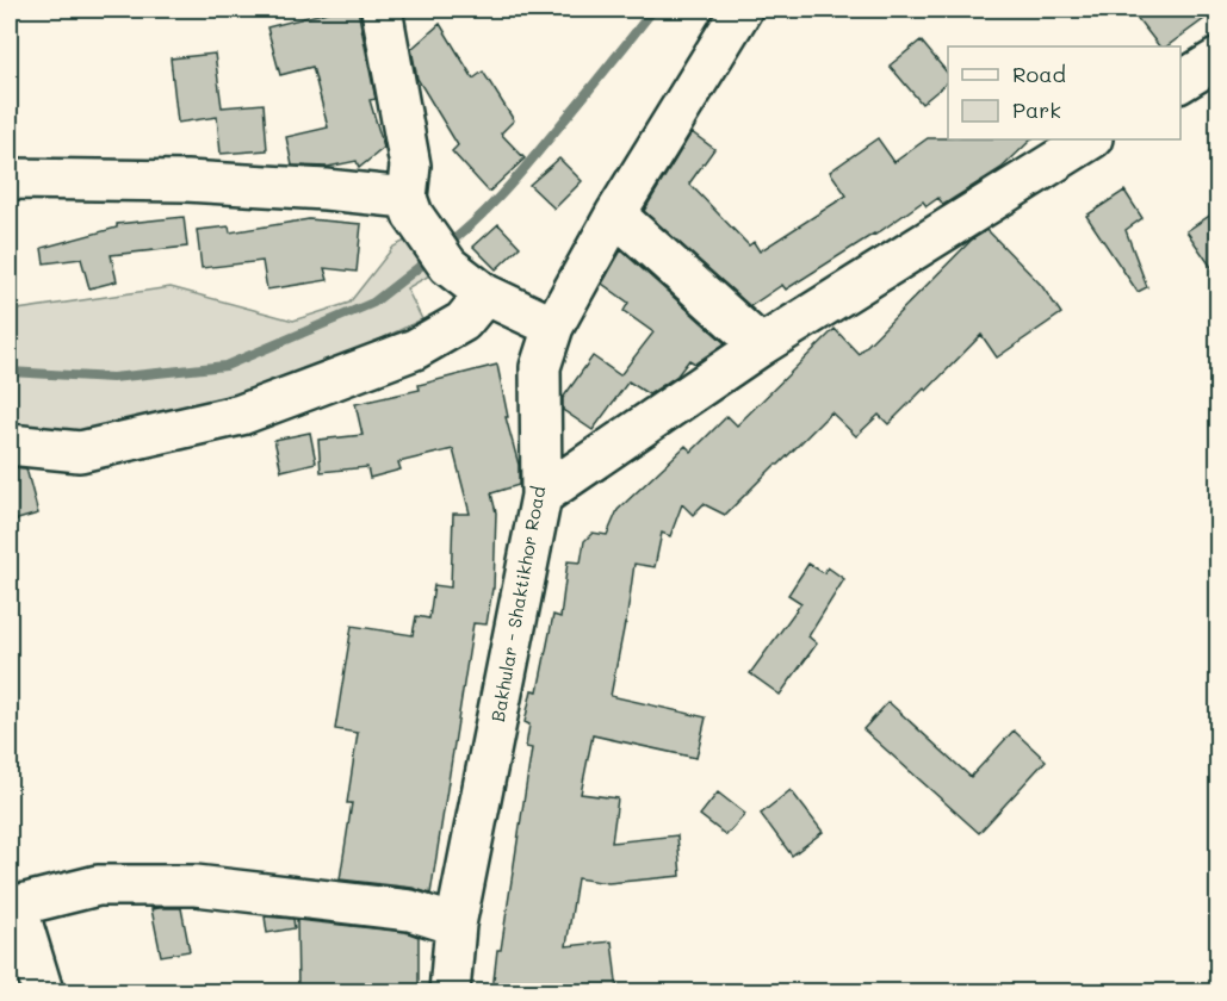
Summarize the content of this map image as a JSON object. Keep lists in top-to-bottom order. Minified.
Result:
{"streets":{"street":["Bakhular - Shaktikhor Road"]},"legend":["Road","Park"]}
